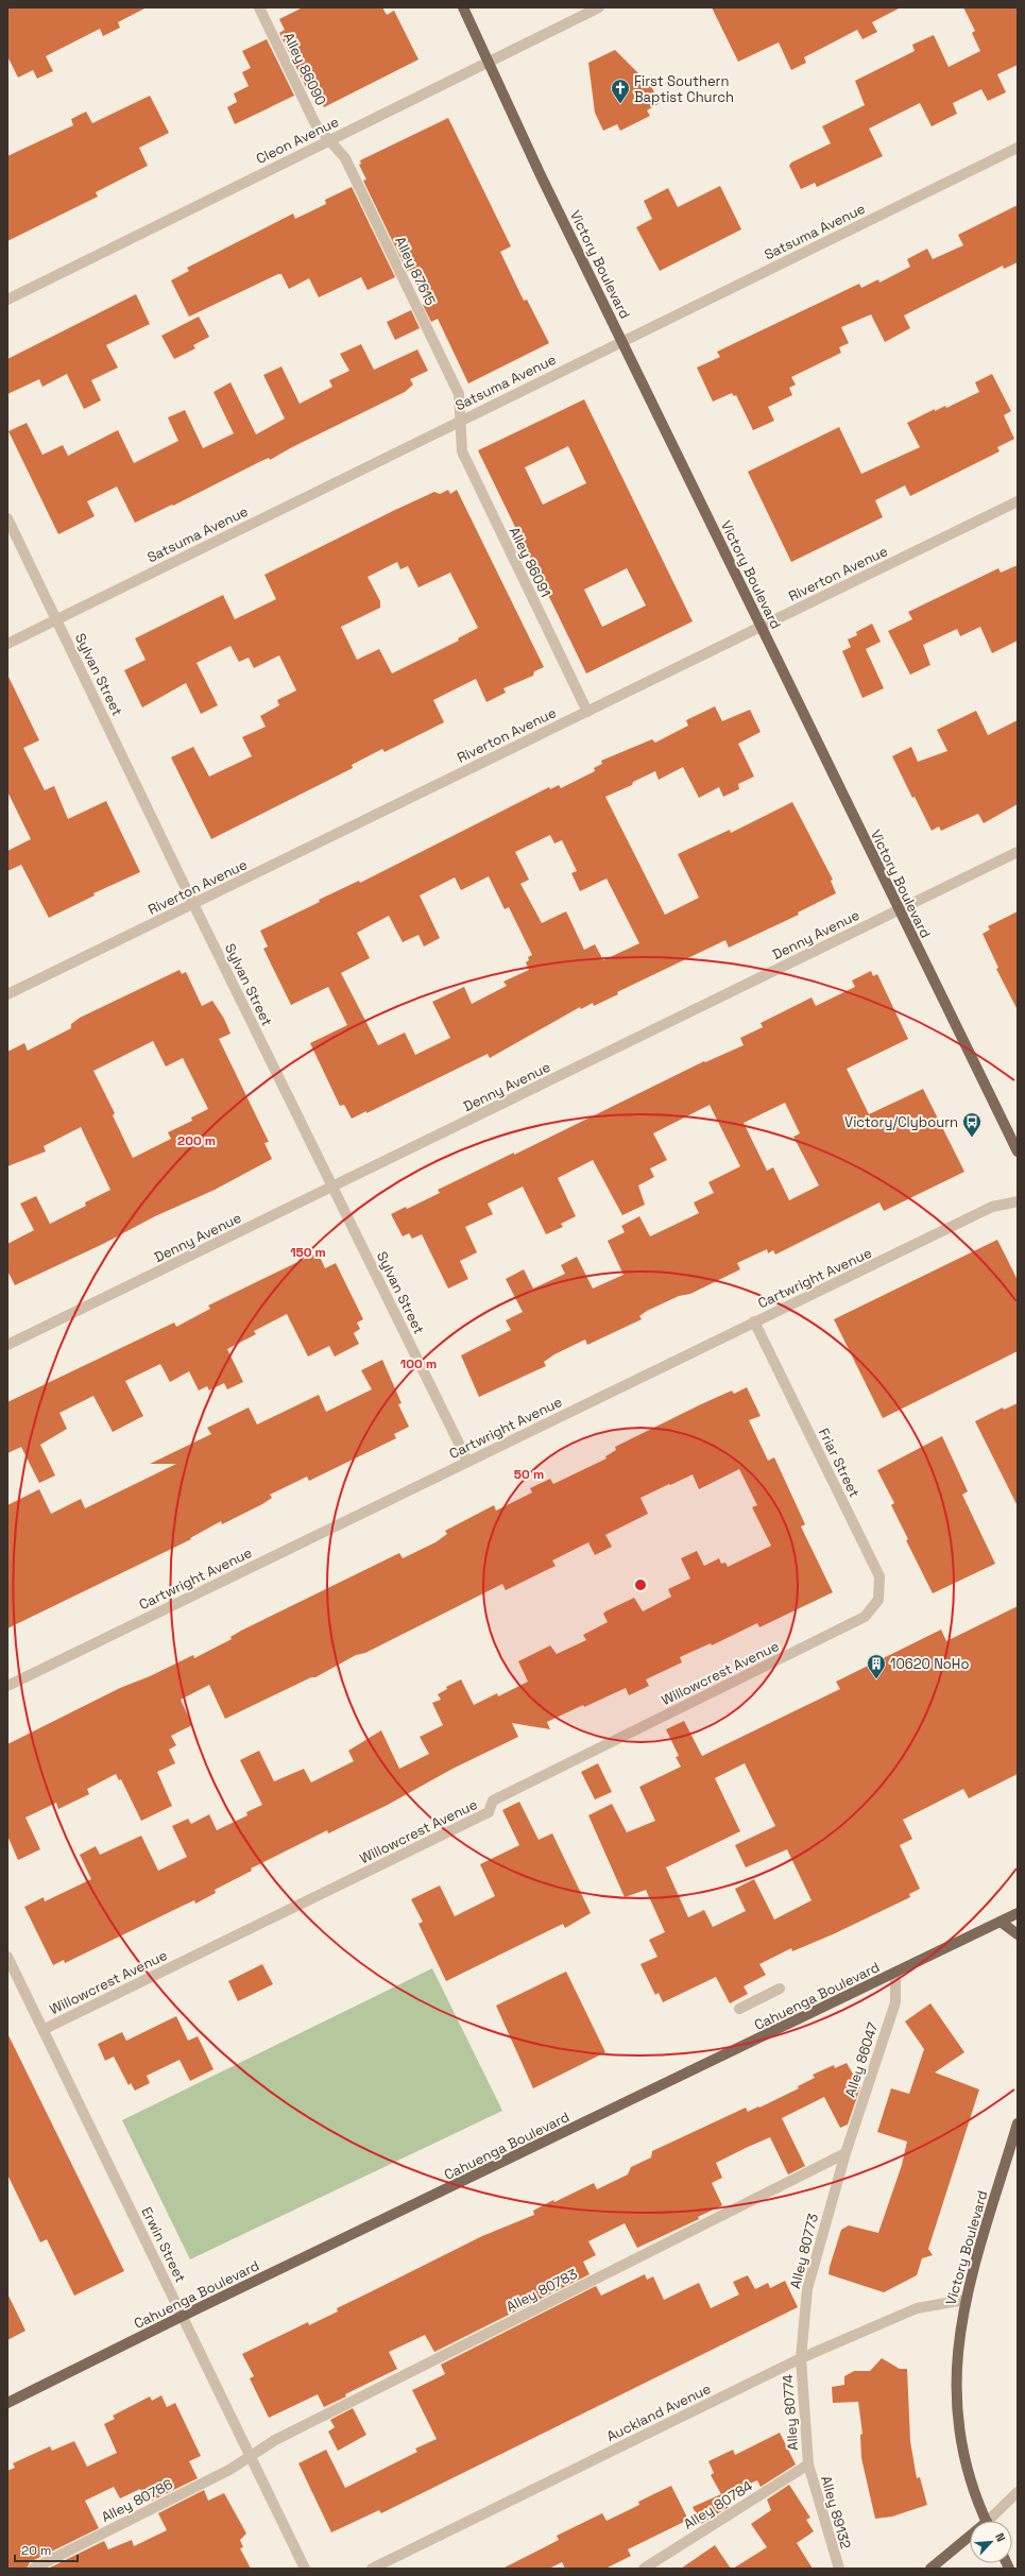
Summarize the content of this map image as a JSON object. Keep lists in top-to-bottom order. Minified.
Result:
{"streets":{"main road":["Victory Boulevard","Cahuenga Boulevard"],"street":["Alley 86090","Cleon Avenue","Satsuma Avenue","Alley 87615","Alley 86091","Riverton Avenue","Sylvan Street","Denny Avenue","Cartwright Avenue","Friar Street","Willowcrest Avenue","Alley 86047","Erwin Street","Alley 80773","Alley 80783","Auckland Avenue","Alley 80774","Alley 80786","Alley 80784","Alley 89132"]},"crossings":[["Alley 86090","Cleon Avenue"],["Alley 86090","Alley 87615"],["Cleon Avenue","Victory Boulevard"],["Cleon Avenue","Alley 87615"],["Satsuma Avenue","Victory Boulevard"],["Satsuma Avenue","Alley 87615"],["Satsuma Avenue","Alley 86091"],["Satsuma Avenue","Sylvan Street"],["Victory Boulevard","Riverton Avenue"],["Victory Boulevard","Denny Avenue"],["Victory Boulevard","Auckland Avenue"],["Alley 87615","Alley 86091"],["Alley 86091","Riverton Avenue"],["Riverton Avenue","Sylvan Street"],["Sylvan Street","Denny Avenue"],["Sylvan Street","Cartwright Avenue"],["Cartwright Avenue","Friar Street"],["Friar Street","Willowcrest Avenue"],["Willowcrest Avenue","Erwin Street"],["Cahuenga Boulevard","Alley 86047"],["Cahuenga Boulevard","Erwin Street"],["Alley 86047","Alley 80773"],["Alley 86047","Alley 80783"],["Erwin Street","Alley 80783"],["Erwin Street","Alley 80786"],["Alley 80773","Alley 80783"],["Alley 80773","Auckland Avenue"],["Alley 80773","Alley 80774"],["Alley 80783","Alley 80786"],["Auckland Avenue","Alley 80774"],["Alley 80774","Alley 80784"],["Alley 80774","Alley 89132"],["Alley 80784","Alley 89132"]],"places":{"church":["First Southern Baptist Church"],"bus stop":["Victory/Clybourn"],"building":["10620 NoHo"]},"scale_bar":"20 m","north":"top right","rings":["200 m","150 m","100 m","50 m"]}
